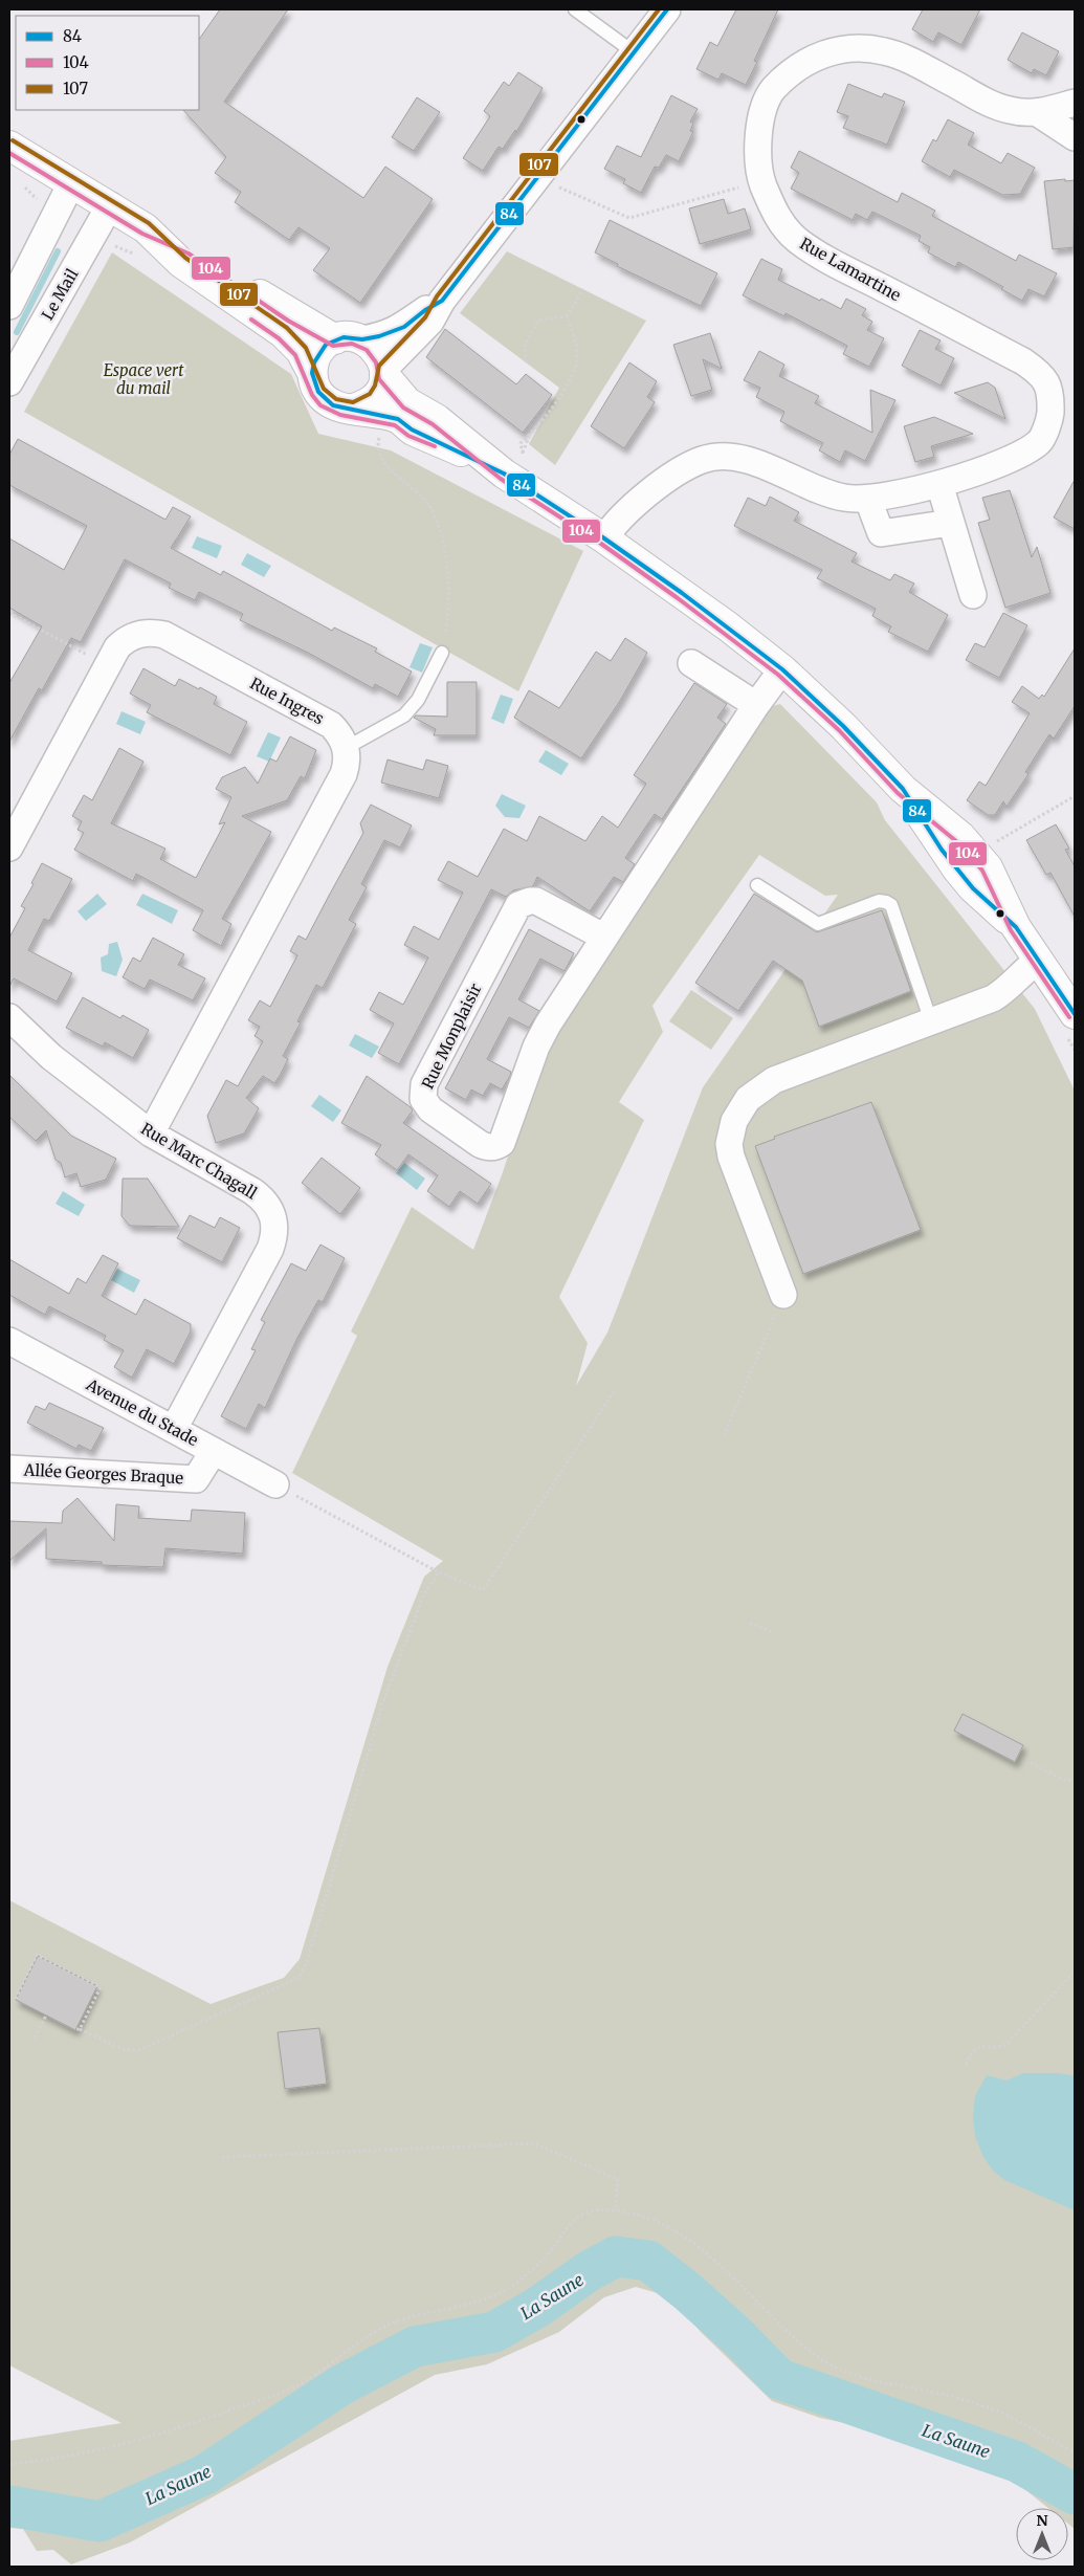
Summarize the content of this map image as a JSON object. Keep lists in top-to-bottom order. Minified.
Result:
{"streets":{"street":["Rue Lamartine","Le Mail","Rue Ingres","Rue Monplaisir","Rue Marc Chagall","Avenue du Stade","Allée Georges Braque"]},"crossings":[["Rue Marc Chagall","Avenue du Stade"],["Avenue du Stade","Allée Georges Braque"]],"water":["La Saune"],"parks":["Espace vert du mail"],"lines":["transit line 84","transit line 107","transit line 104"],"legend":["84","104","107"],"north":"top"}
